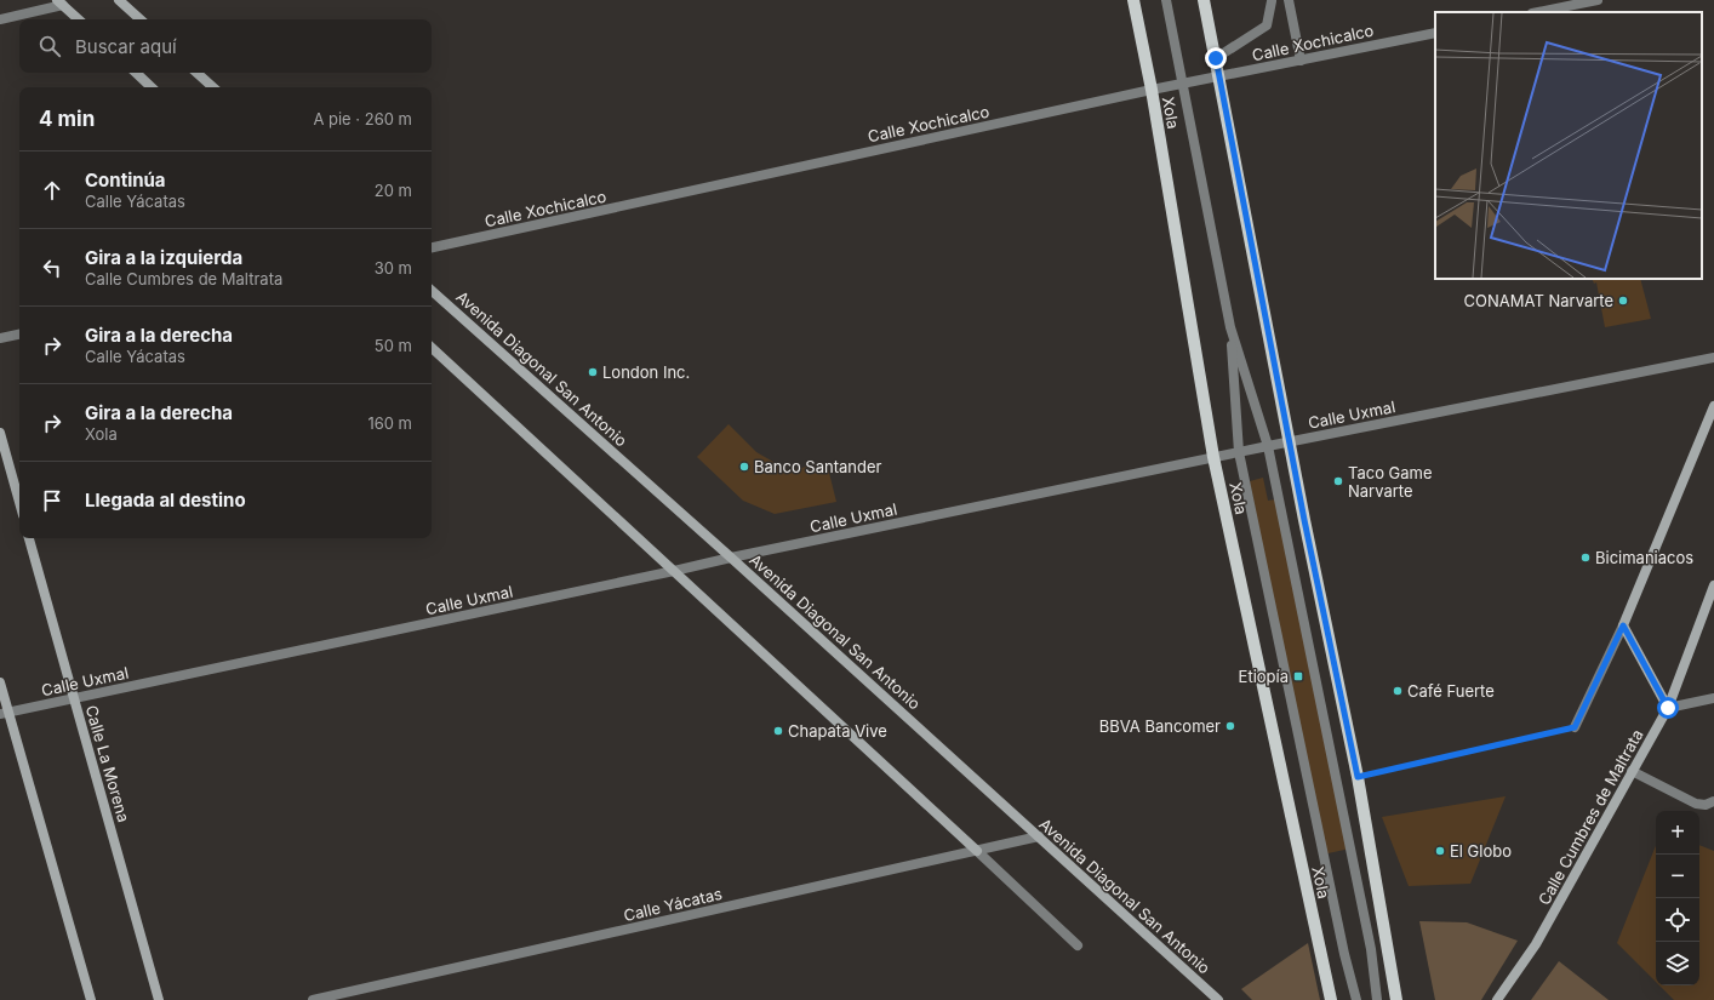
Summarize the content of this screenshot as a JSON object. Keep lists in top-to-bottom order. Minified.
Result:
{"streets":{"main road":["Xola"],"street":["Calle Xochicalco","Avenida Diagonal San Antonio","Calle Uxmal","Calle La Morena","Calle Cumbres de Maltrata","Calle Yácatas"]},"crossings":[["Calle Xochicalco","Xola"],["Xola","Calle Uxmal"],["Avenida Diagonal San Antonio","Calle Uxmal"],["Avenida Diagonal San Antonio","Calle Yácatas"],["Calle Uxmal","Calle La Morena"]],"places":{"other":["CONAMAT Narvarte","London Inc.","Banco Santander","Taco Game Narvarte","Bicimaniacos","Café Fuerte","BBVA Bancomer","Chapata Vive","El Globo"],"transit":["Etiopía"]},"page":{"search":"Buscar aquí","heading":["4 min","A pie · 260 m"],"list":[["Continúa","Calle Yácatas","20 m"],["Gira a la izquierda","Calle Cumbres de Maltrata","30 m"],["Gira a la derecha","Calle Yácatas","50 m"],["Gira a la derecha","Xola","160 m"],"Llegada al destino"],"map_buttons":["+","−"]}}
